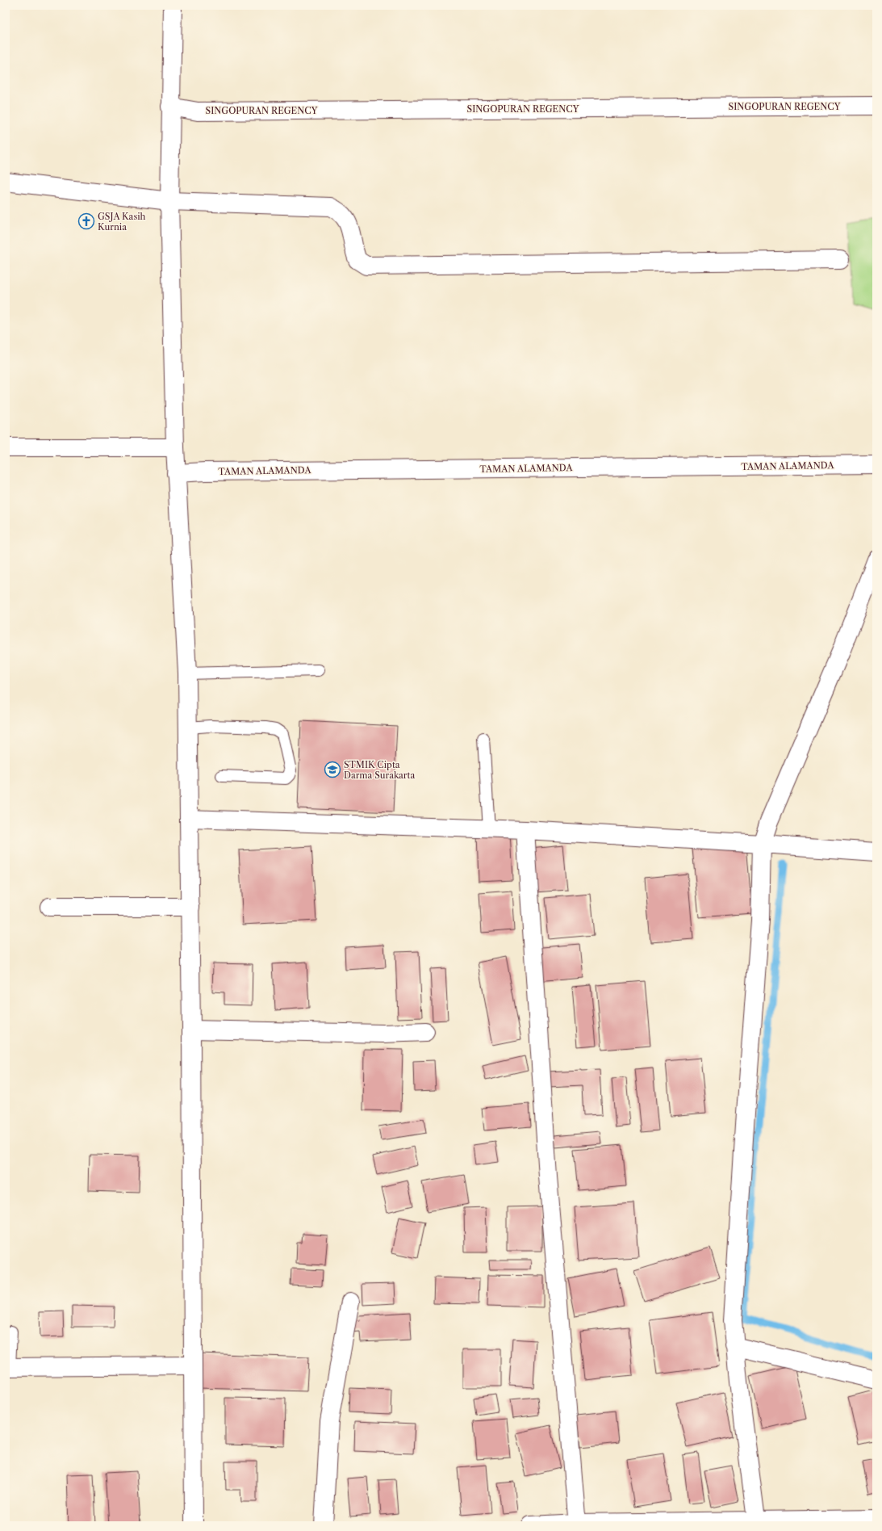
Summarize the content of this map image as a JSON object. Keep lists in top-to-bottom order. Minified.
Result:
{"streets":{"street":["SINGOPURAN REGENCY","TAMAN ALAMANDA"]},"places":{"church":["GSJA Kasih Kurnia"],"school or university":["STMIK Cipta Darma Surakarta"]}}
